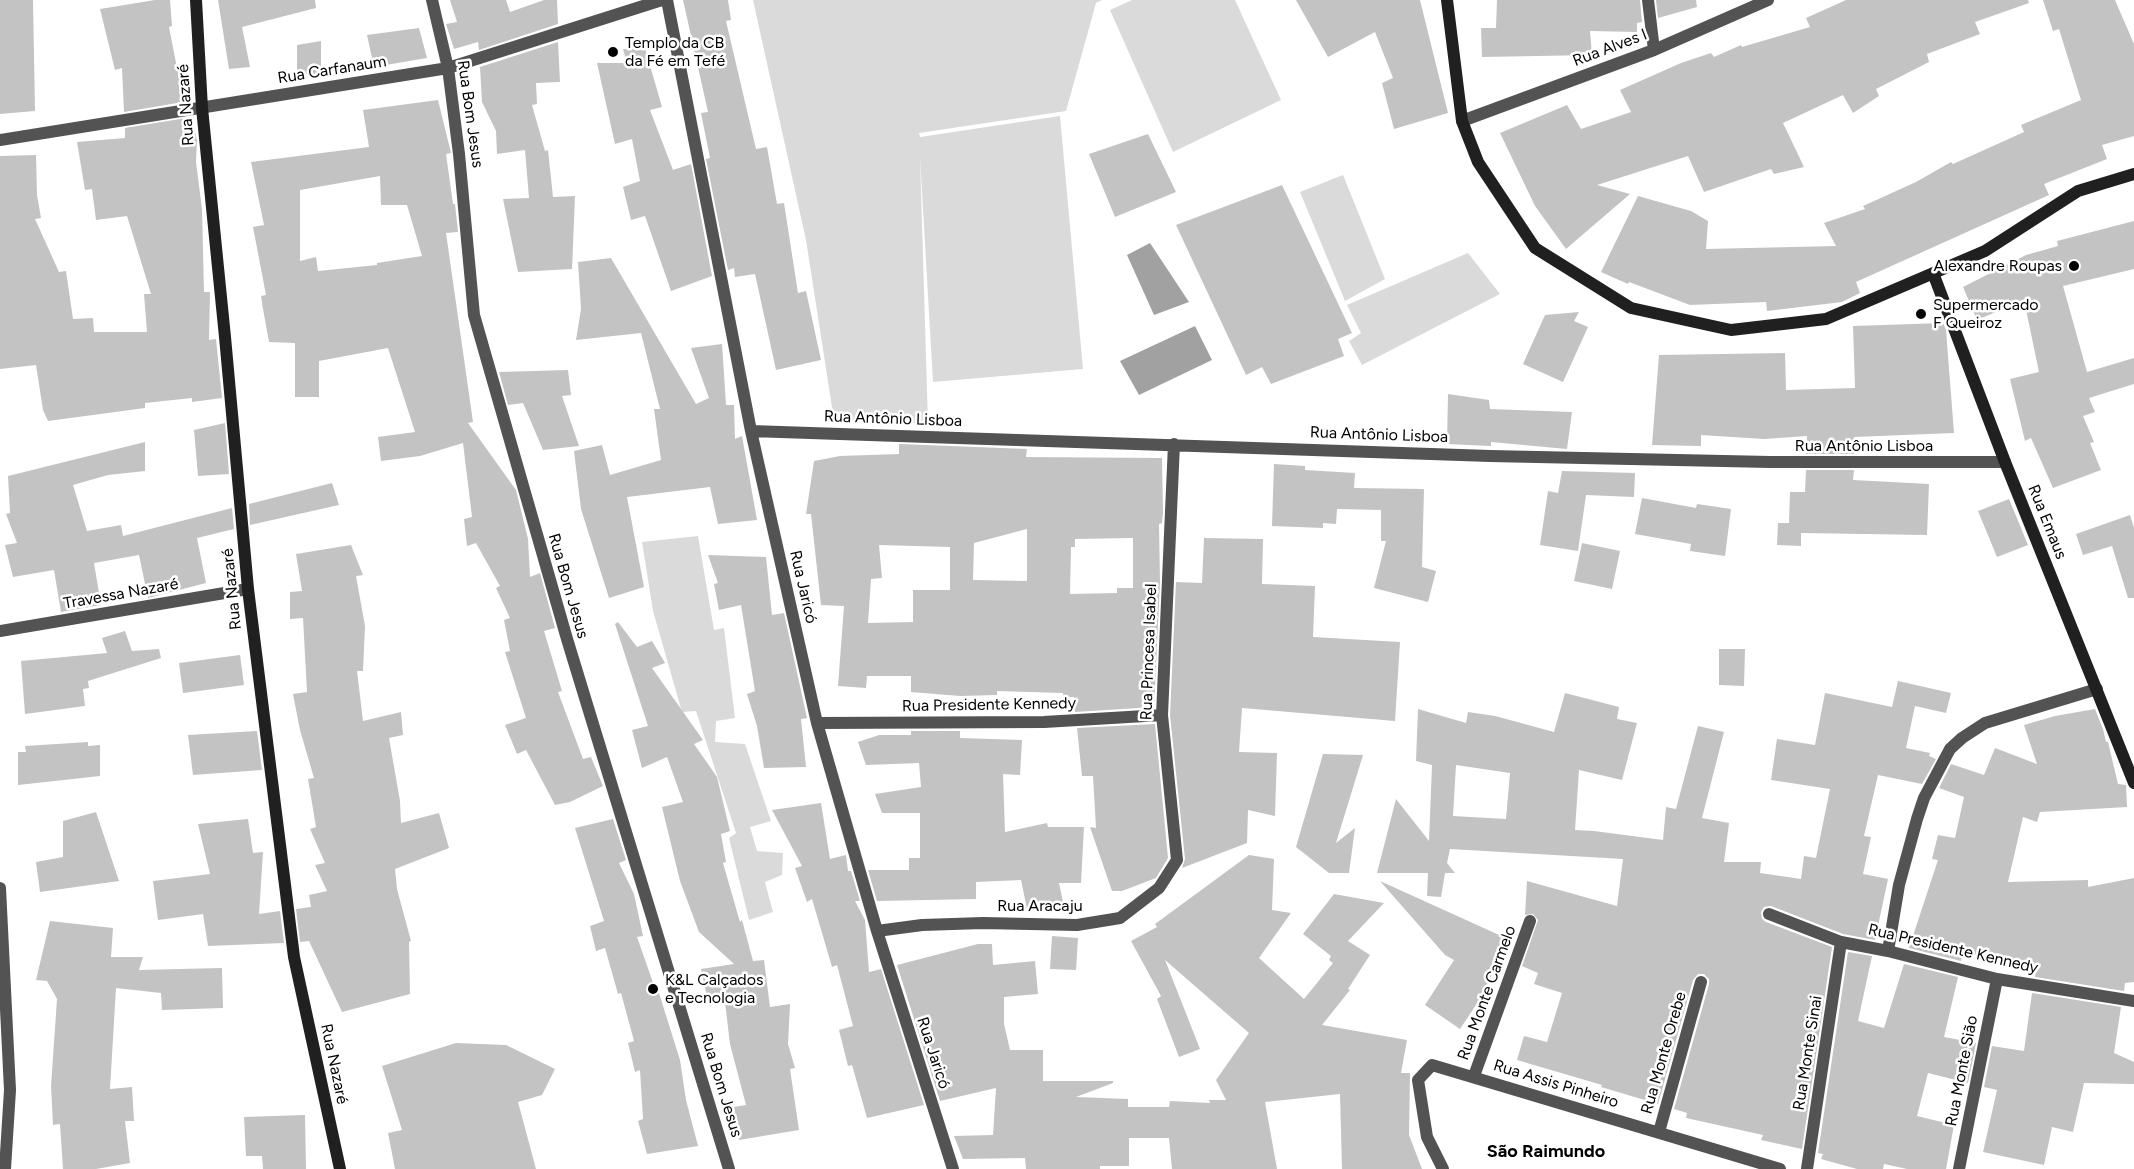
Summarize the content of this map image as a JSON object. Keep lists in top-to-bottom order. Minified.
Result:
{"streets":{"street":["Rua Alves I","Rua Carfanaum","Rua Nazaré","Rua Bom Jesus","Rua Antônio Lisboa","Rua Emaus","Rua Jaricó","Travessa Nazaré","Rua Princesa Isabel","Rua Presidente Kennedy","Rua Aracaju","Rua Monte Carmelo","Rua Monte Orebe","Rua Monte Sinai","Rua Monte Sião","Rua Assis Pinheiro"]},"crossings":[["Rua Carfanaum","Rua Nazaré"],["Rua Carfanaum","Rua Bom Jesus"],["Rua Nazaré","Travessa Nazaré"],["Rua Antônio Lisboa","Rua Emaus"],["Rua Antônio Lisboa","Rua Jaricó"],["Rua Antônio Lisboa","Rua Princesa Isabel"],["Rua Jaricó","Rua Presidente Kennedy"],["Rua Jaricó","Rua Aracaju"],["Rua Princesa Isabel","Rua Presidente Kennedy"],["Rua Princesa Isabel","Rua Aracaju"],["Rua Presidente Kennedy","Rua Monte Sinai"],["Rua Presidente Kennedy","Rua Monte Sião"],["Rua Monte Carmelo","Rua Assis Pinheiro"],["Rua Monte Orebe","Rua Assis Pinheiro"]],"districts":["São Raimundo"],"places":["Templo da CB da Fé em Tefé","Alexandre Roupas","Supermercado F Queiroz","K&L Calçados e Tecnologia"]}
